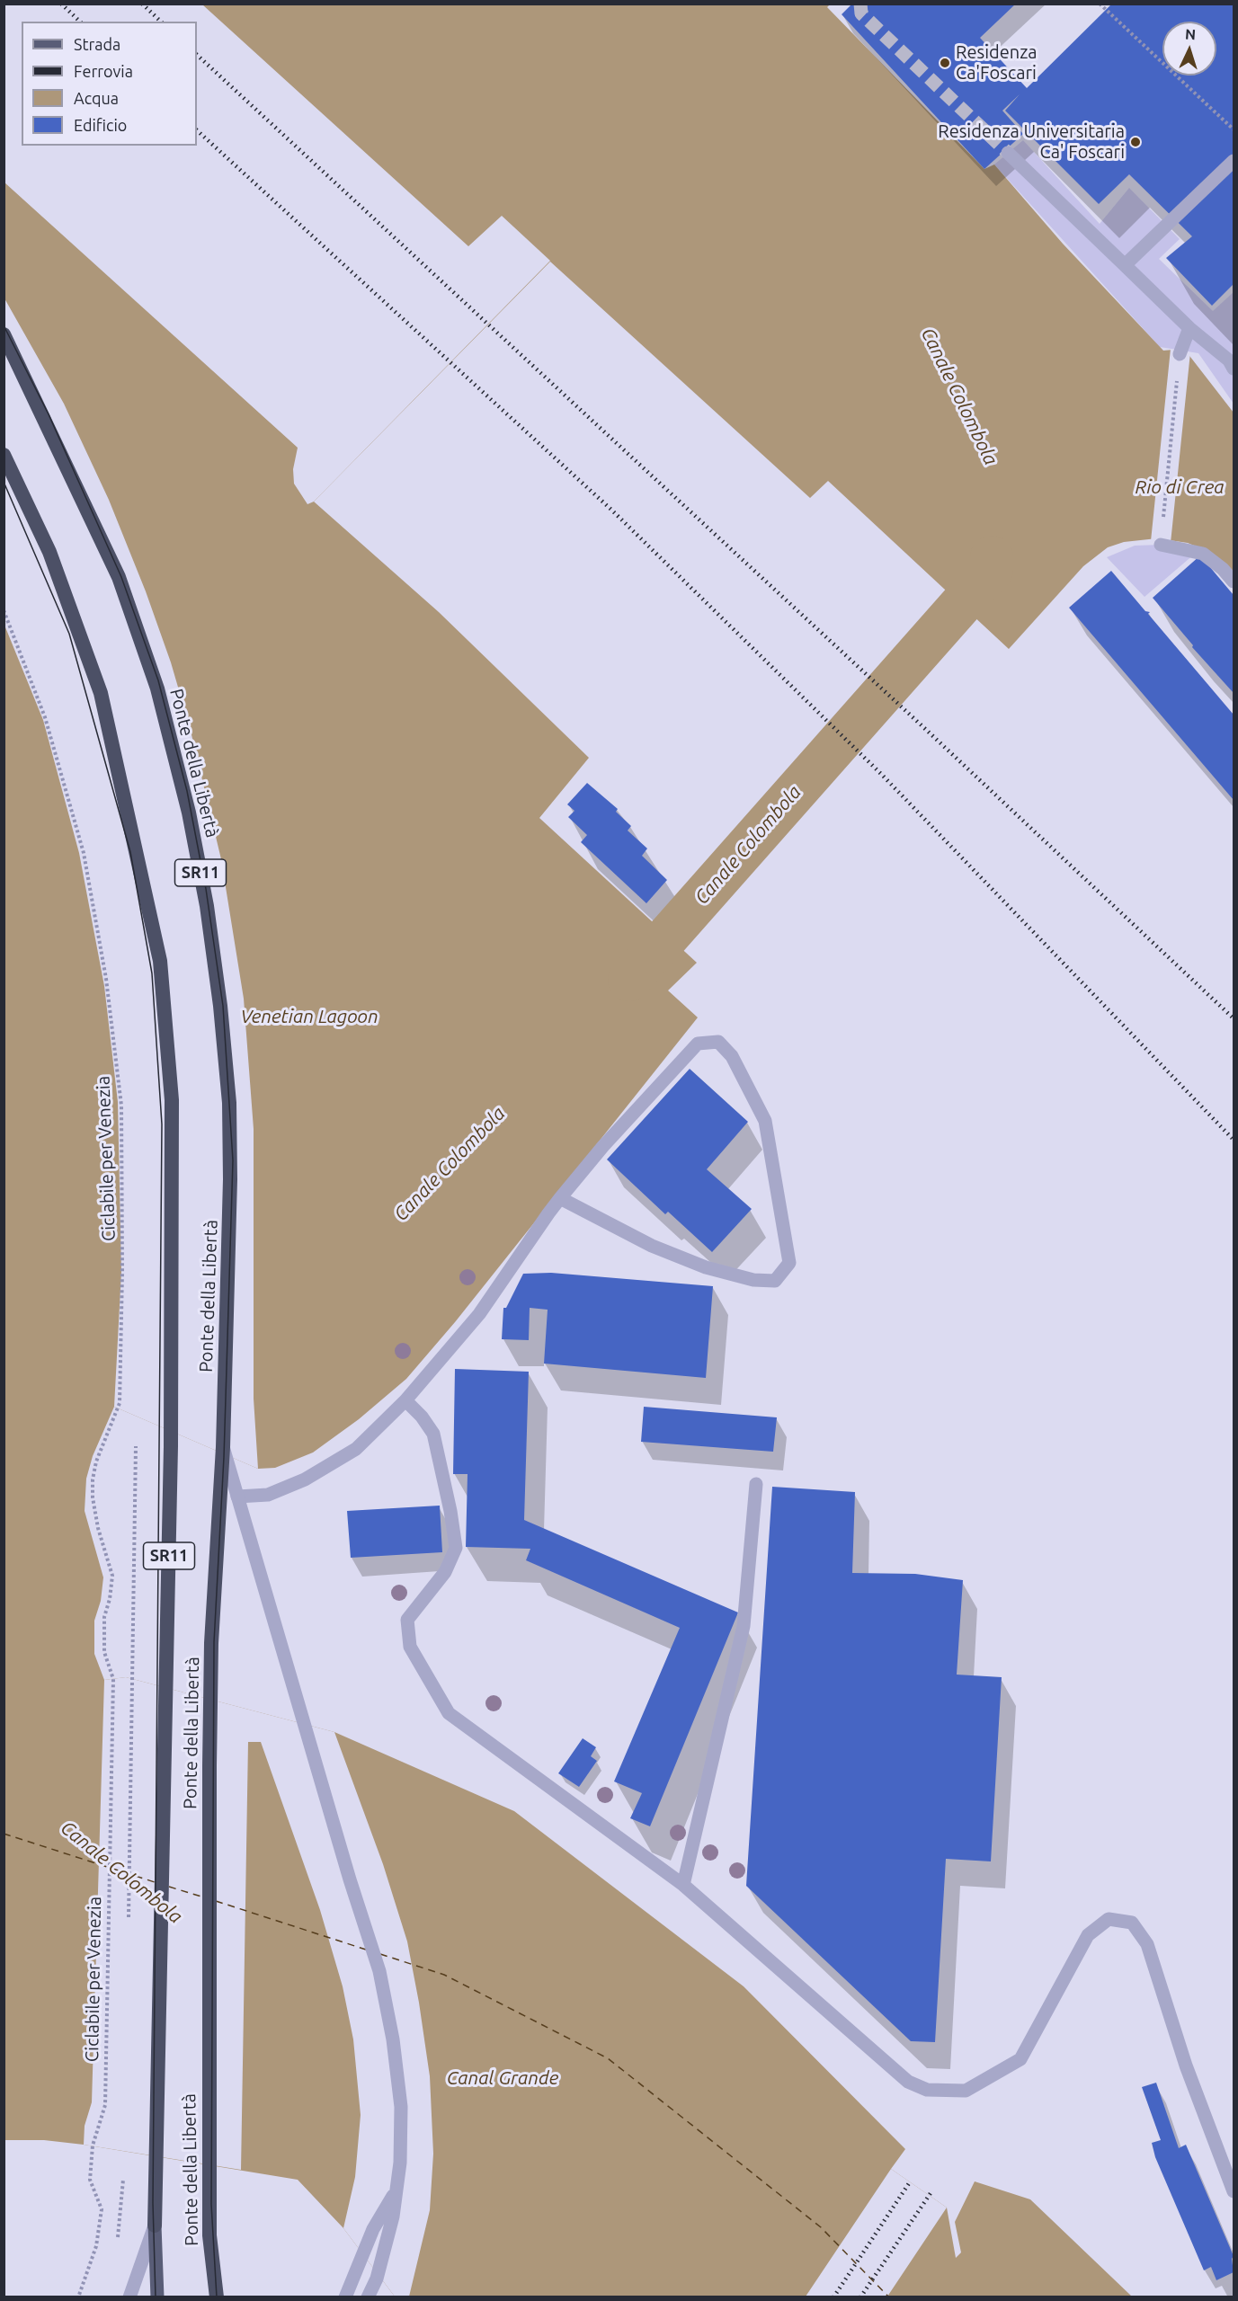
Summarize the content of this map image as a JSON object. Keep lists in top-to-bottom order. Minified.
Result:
{"streets":{"highway":["Ponte della Libertà","SR11"],"path":["Ciclabile per Venezia"]},"water":["Canale Colombola","Rio di Crea","Venetian Lagoon","Canal Grande"],"places":["Residenza Ca'Foscari","Residenza Universitaria Ca' Foscari"],"legend":["Strada","Ferrovia","Acqua","Edificio"],"north":"top"}
